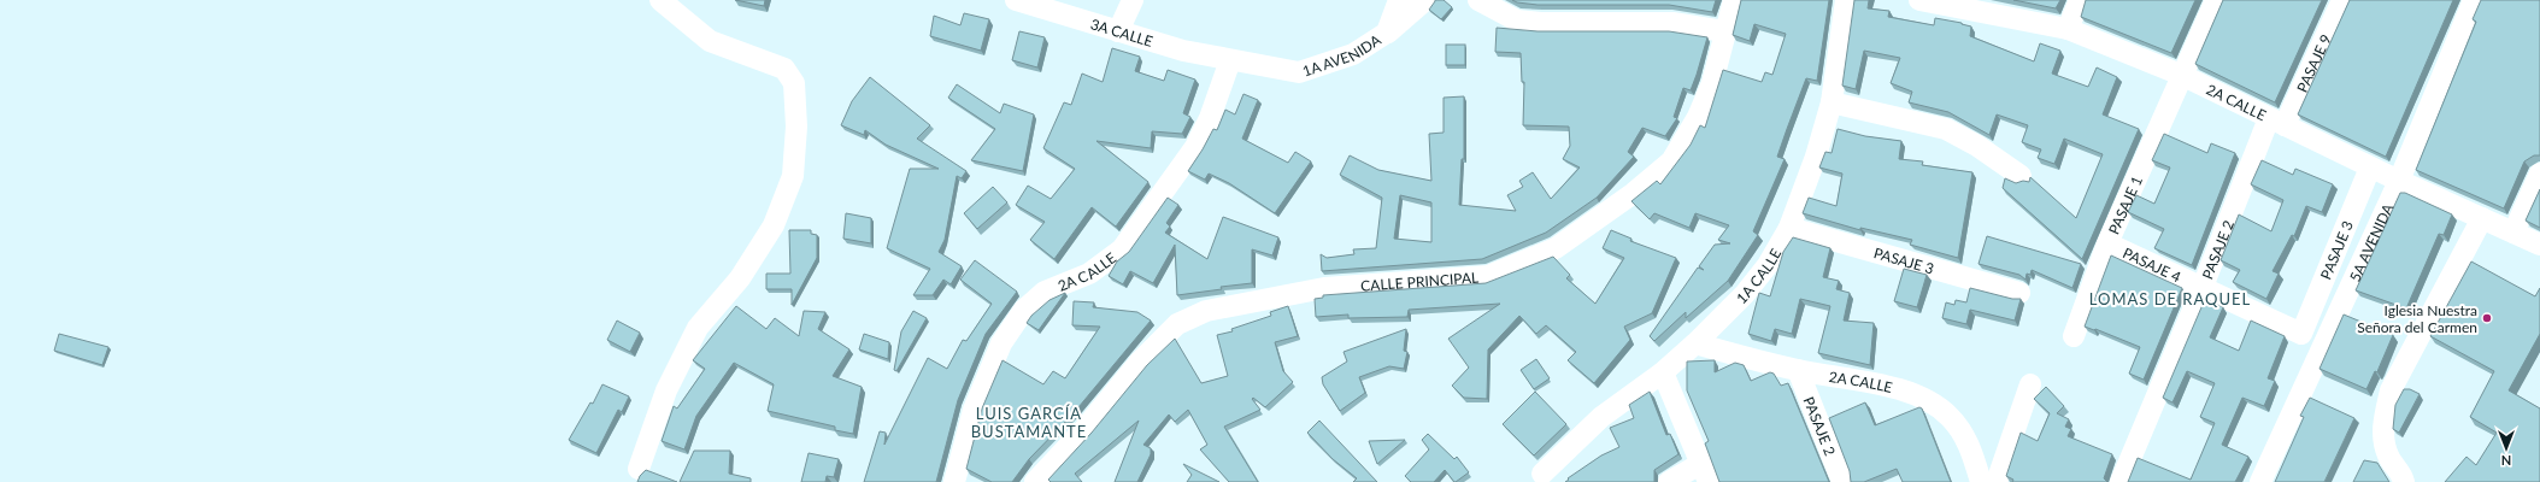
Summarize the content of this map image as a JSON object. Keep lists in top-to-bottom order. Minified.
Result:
{"streets":{"street":["3A CALLE","1A AVENIDA","PASAJE 9","2A CALLE","PASAJE 1","5A AVENIDA","PASAJE 2","PASAJE 3","PASAJE 4","1A CALLE","CALLE PRINCIPAL"]},"crossings":[["3A CALLE","1A AVENIDA"],["3A CALLE","2A CALLE"],["1A AVENIDA","2A CALLE"],["PASAJE 9","2A CALLE"],["PASAJE 9","PASAJE 2"],["2A CALLE","PASAJE 1"],["2A CALLE","5A AVENIDA"],["2A CALLE","PASAJE 2"],["2A CALLE","PASAJE 3"],["2A CALLE","1A CALLE"],["PASAJE 1","PASAJE 4"],["PASAJE 2","PASAJE 4"],["PASAJE 3","PASAJE 4"],["PASAJE 3","1A CALLE"]],"districts":["LOMAS DE RAQUEL","LUIS GARCÍA BUSTAMANTE"],"places":["Iglesia Nuestra Señora del Carmen"],"north":"bottom"}
